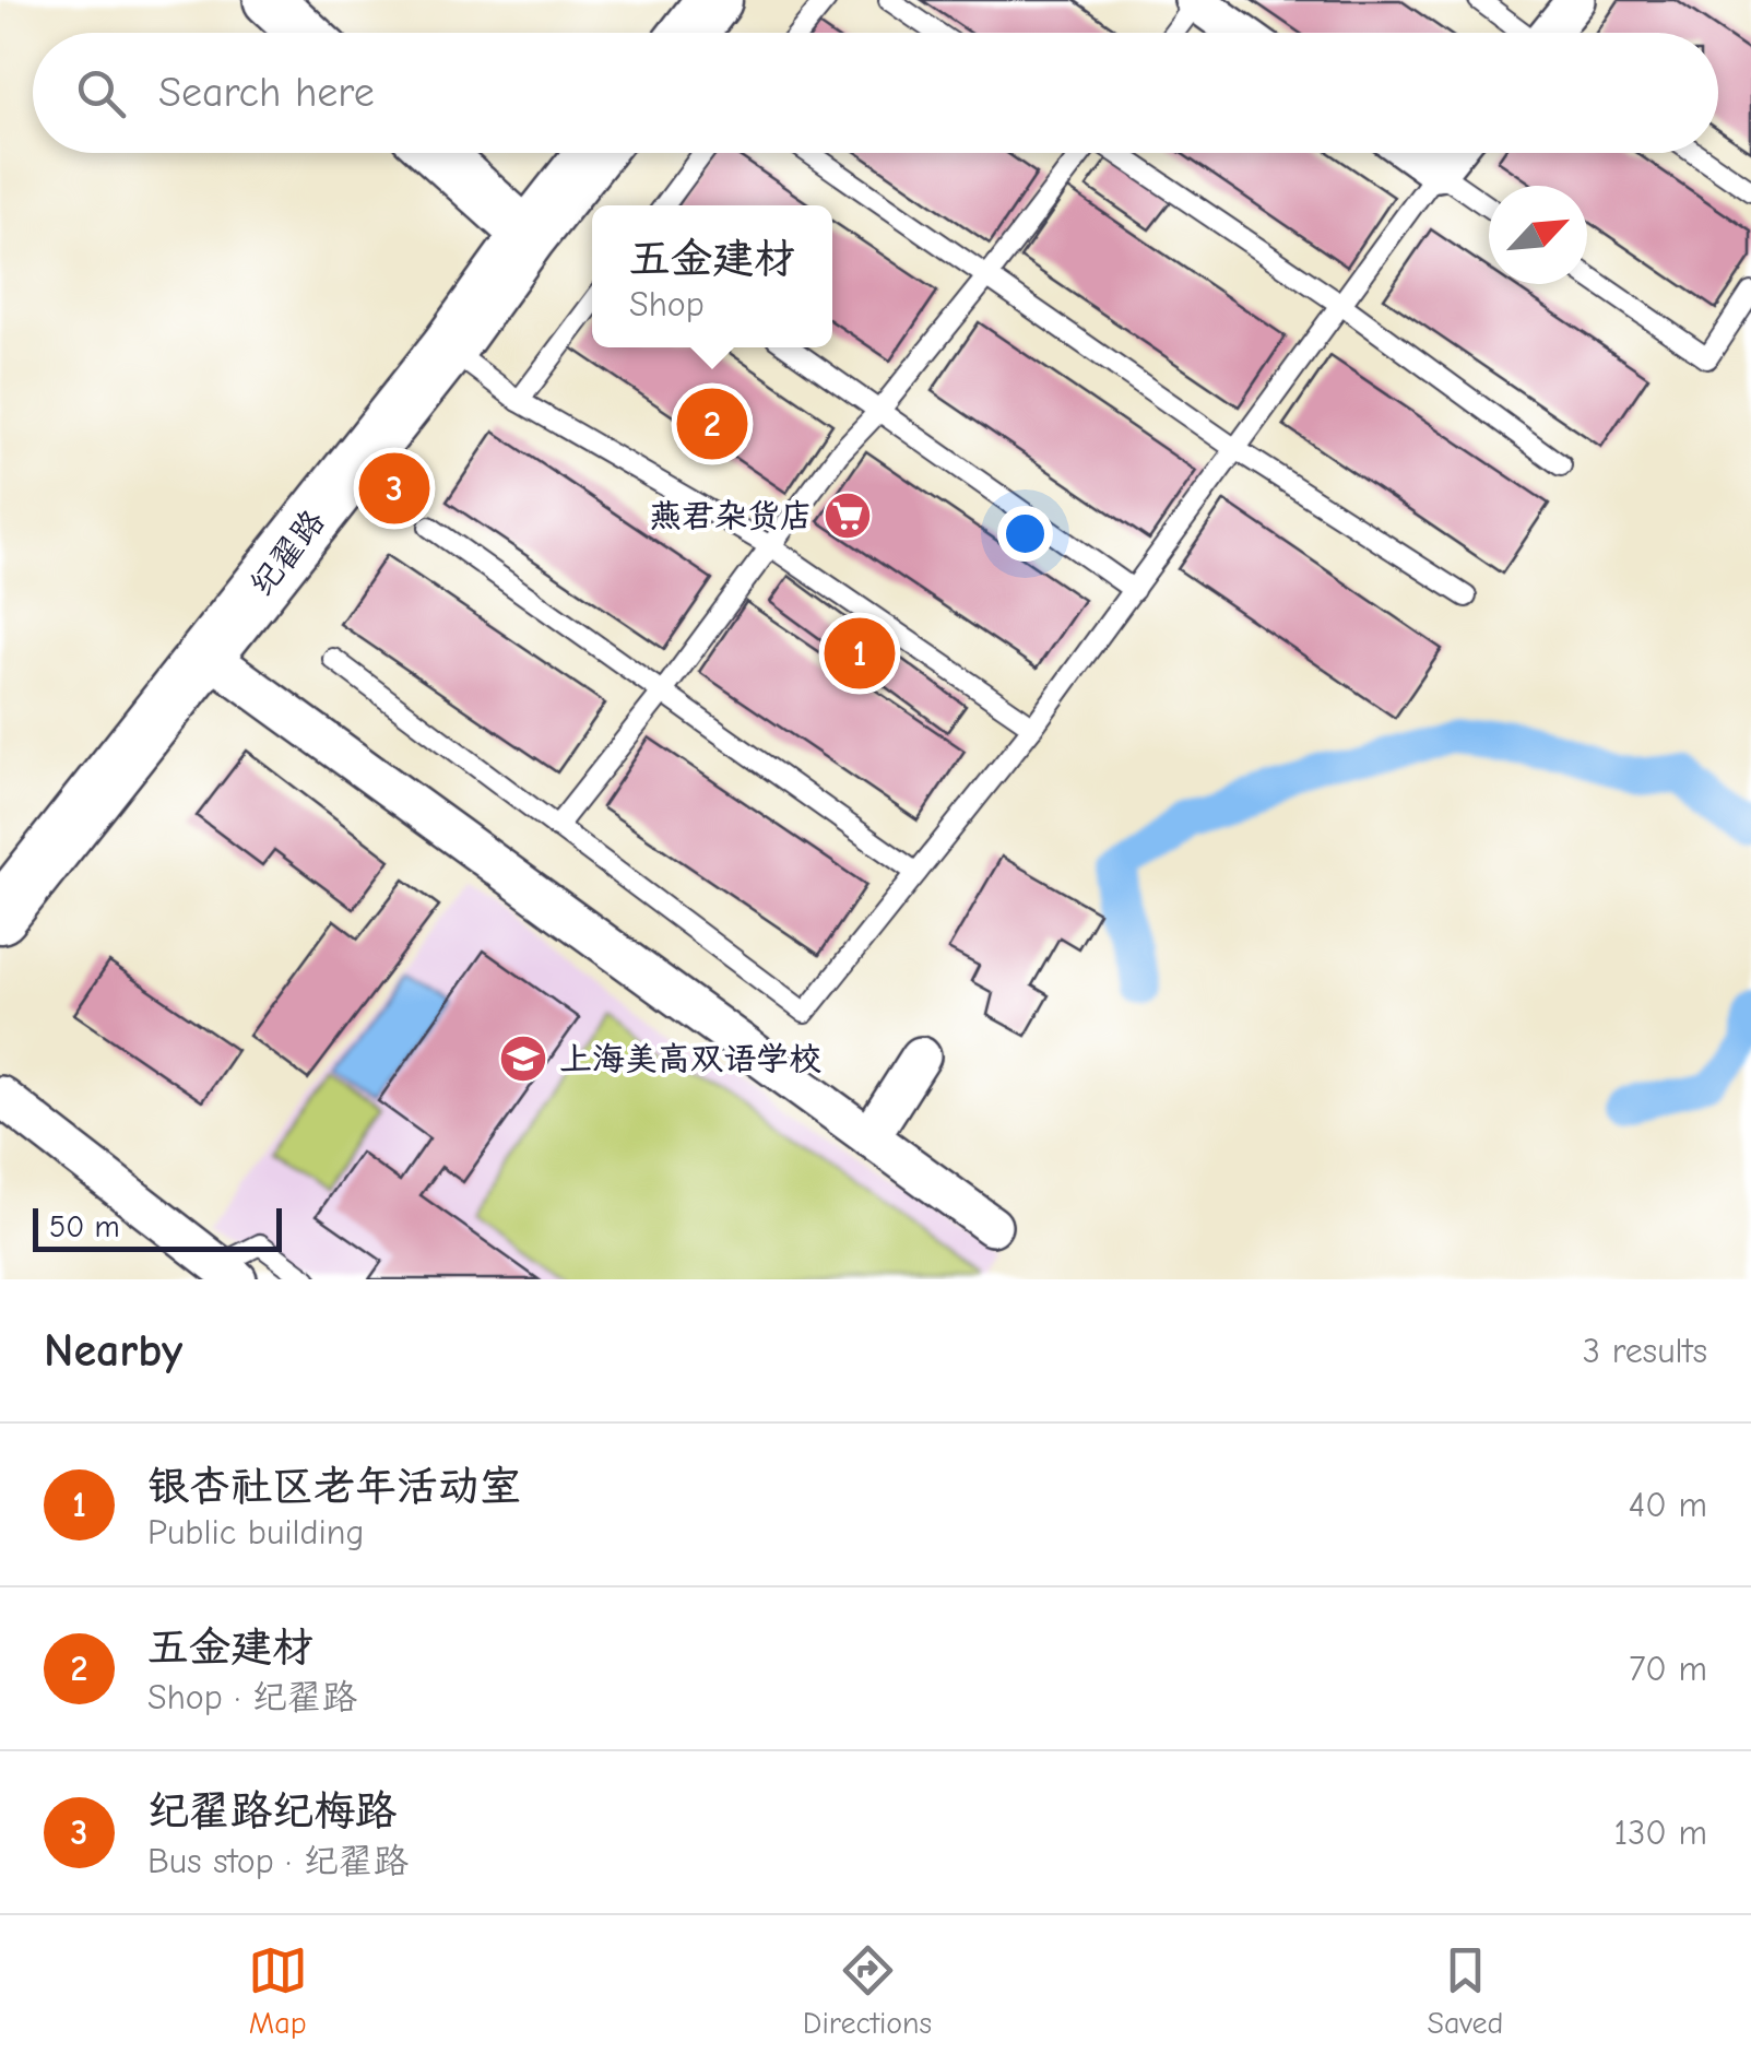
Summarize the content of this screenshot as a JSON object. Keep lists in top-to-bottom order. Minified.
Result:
{"streets":{"main road":["纪翟路"]},"places":{"supermarket":["燕君杂货店"],"school or university":["上海美高双语学校"]},"scale_bar":"50 m","north":"top right","page":{"search":"Search here","popup":["五金建材","Shop"],"pins":["2","3","1"],"scale":"50 m","heading":["Nearby","3 results"],"list":[{"mark":"1","name":"银杏社区老年活动室","note":"Public building","value":"40 m"},{"mark":"2","name":"五金建材","note":"Shop · 纪翟路","value":"70 m"},{"mark":"3","name":"纪翟路纪梅路","note":"Bus stop · 纪翟路","value":"130 m"}],"nav":["Map","Directions","Saved"]}}
